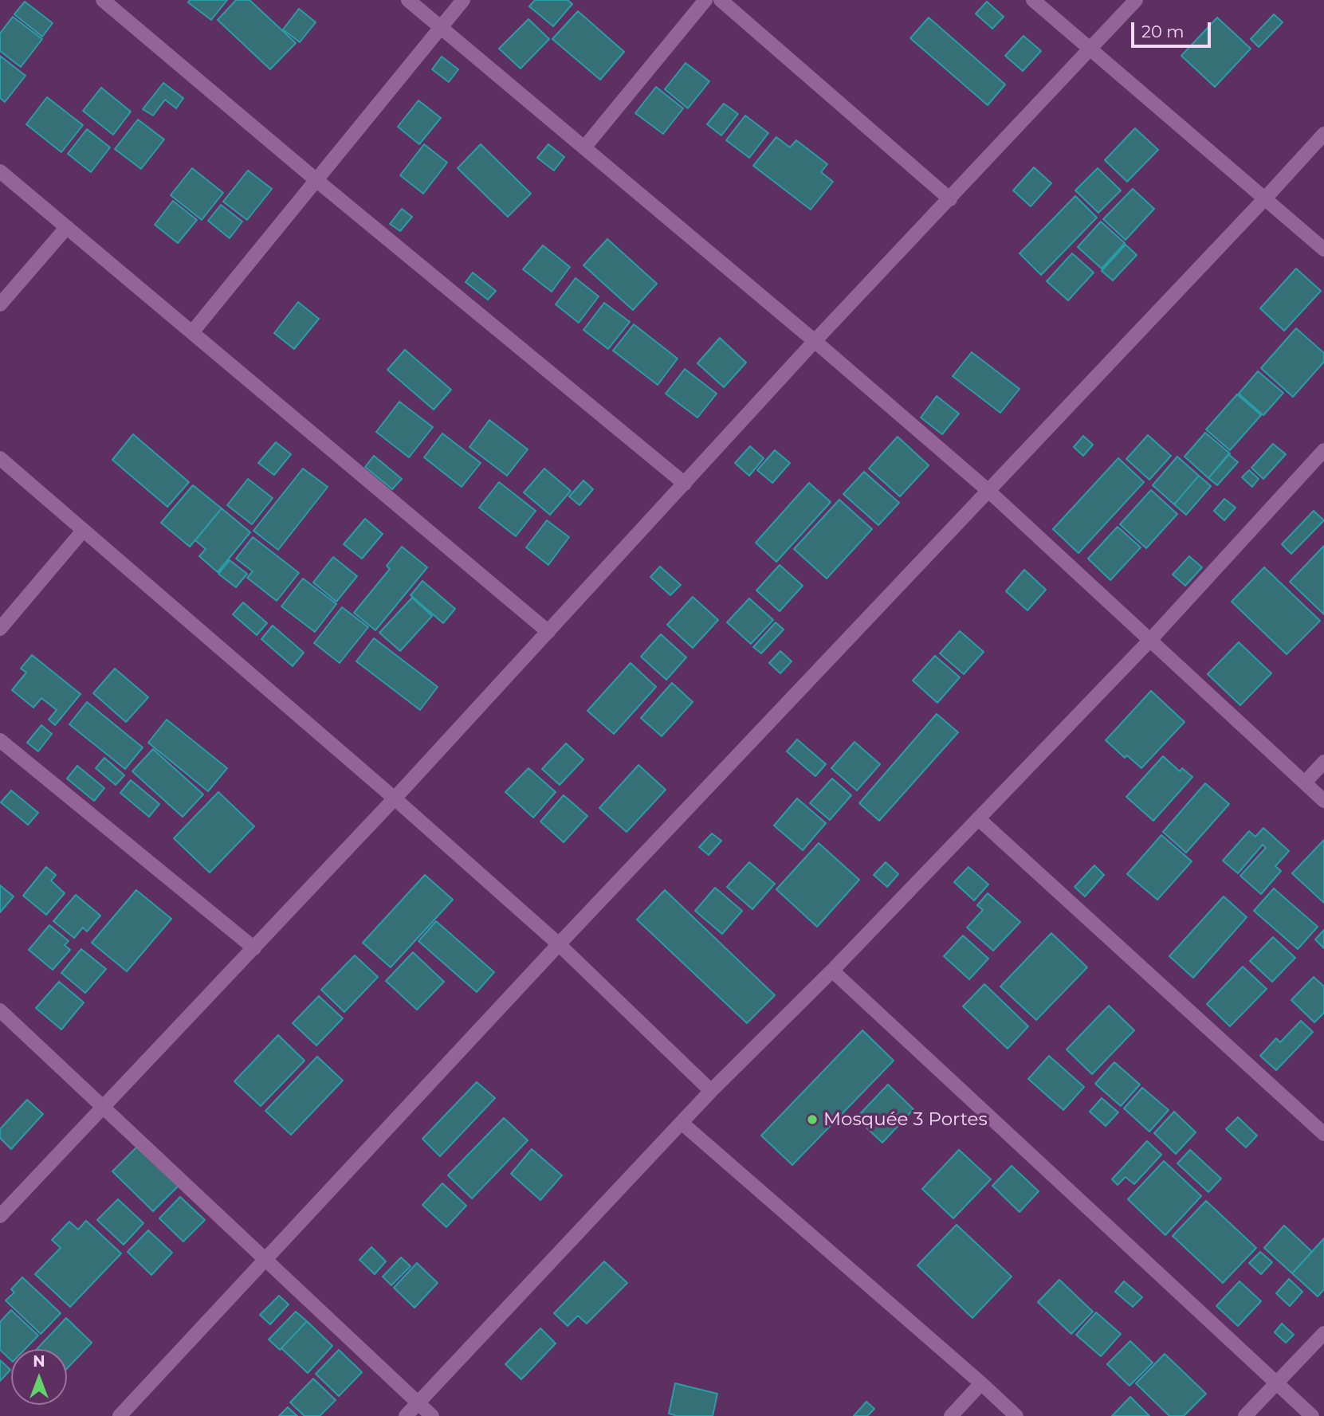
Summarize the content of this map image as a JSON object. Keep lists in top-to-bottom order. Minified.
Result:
{"places":["Mosquée 3 Portes"],"scale_bar":"20 m","north":"top"}
